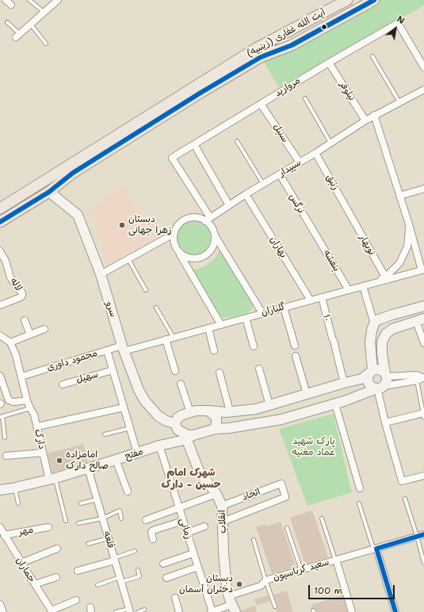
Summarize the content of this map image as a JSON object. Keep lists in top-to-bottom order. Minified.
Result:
{"streets":{"main road":["آیت الله غفاری (زینبیه)"],"street":["مروارید","نیلوفر","سنبل","سپیدار","زنبق","نرگس","نوبهار","بهاران","بنفشه","لاله","سرو","گلباران","۱۰","محمود داوری","سهیل","دارک","مفتح","اتحاد","انقلاب","زمانی","مهر","قلعه","جماران","سعید کرباسیون"]},"crossings":[["آیت الله غفاری (زینبیه)","سرو"],["مروارید","نیلوفر"],["مروارید","سنبل"],["مروارید","سپیدار"],["نیلوفر","سپیدار"],["سنبل","سپیدار"],["سپیدار","زنبق"],["سپیدار","نرگس"],["سپیدار","بهاران"],["زنبق","نوبهار"],["نرگس","بنفشه"],["بهاران","گلباران"],["بنفشه","گلباران"],["سرو","گلباران"],["سرو","محمود داوری"],["سرو","مفتح"],["سرو","انقلاب"],["گلباران","۱۰"],["گلباران","محمود داوری"],["محمود داوری","دارک"],["دارک","مفتح"],["مفتح","انقلاب"],["مفتح","زمانی"],["مفتح","قلعه"],["اتحاد","انقلاب"],["انقلاب","سعید کرباسیون"],["مهر","جماران"]],"districts":["شهرک امام حسین - دارک"],"parks":["پارک شهید عماد مغنیه"],"places":["دبستان زهرا جهانی","امامزاده صالح دارک","دبستان دختران آسمان"],"scale_bar":"100 m","north":"top right"}
